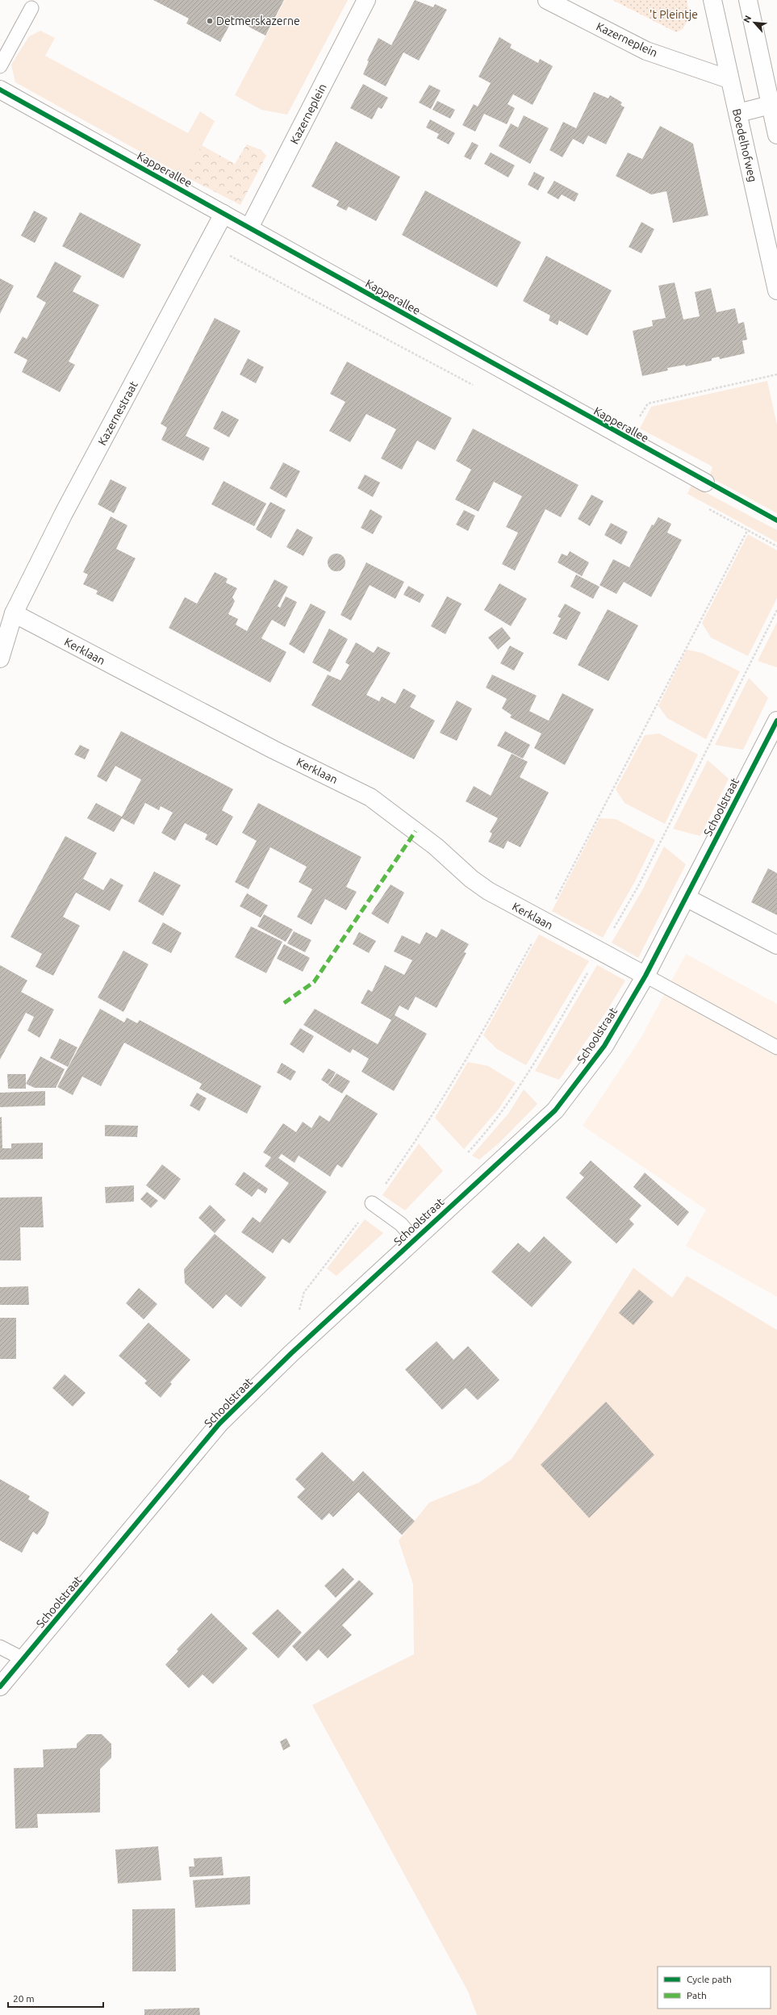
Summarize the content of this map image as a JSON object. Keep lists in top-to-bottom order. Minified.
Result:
{"streets":{"street":["Kazerneplein","Boedelhofweg","Kapperallee","Kazernestraat","Kerklaan","Schoolstraat"]},"crossings":[["Kazerneplein","Boedelhofweg"],["Kazerneplein","Kapperallee"],["Kapperallee","Kazernestraat"],["Kazernestraat","Kerklaan"],["Kerklaan","Schoolstraat"]],"parks":["'t Pleintje"],"places":["Detmerskazerne"],"legend":["Cycle path","Path"],"scale_bar":"20 m","north":"top left"}
